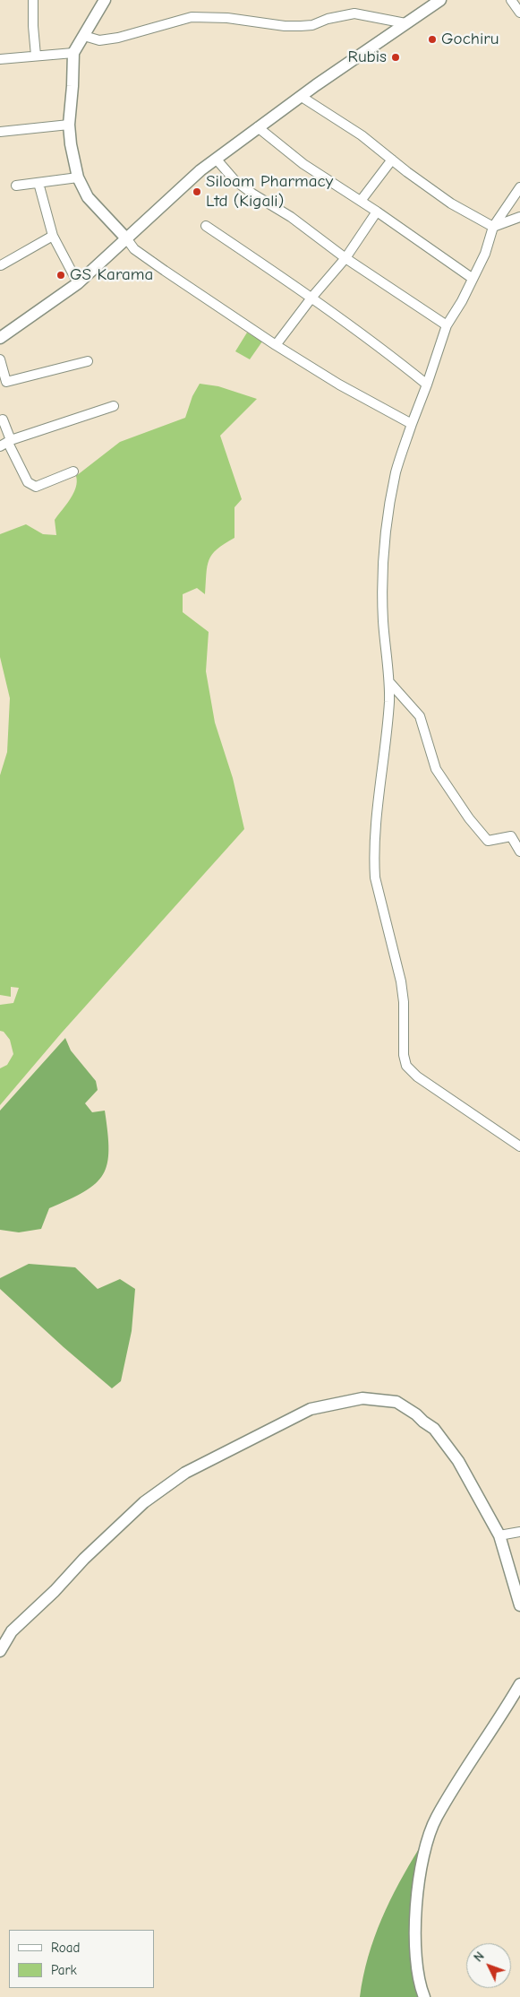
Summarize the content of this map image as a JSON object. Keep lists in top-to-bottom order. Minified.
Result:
{"places":["Gochiru","Rubis","Siloam Pharmacy Ltd (Kigali)","GS Karama"],"legend":["Road","Park"],"north":"top left"}
